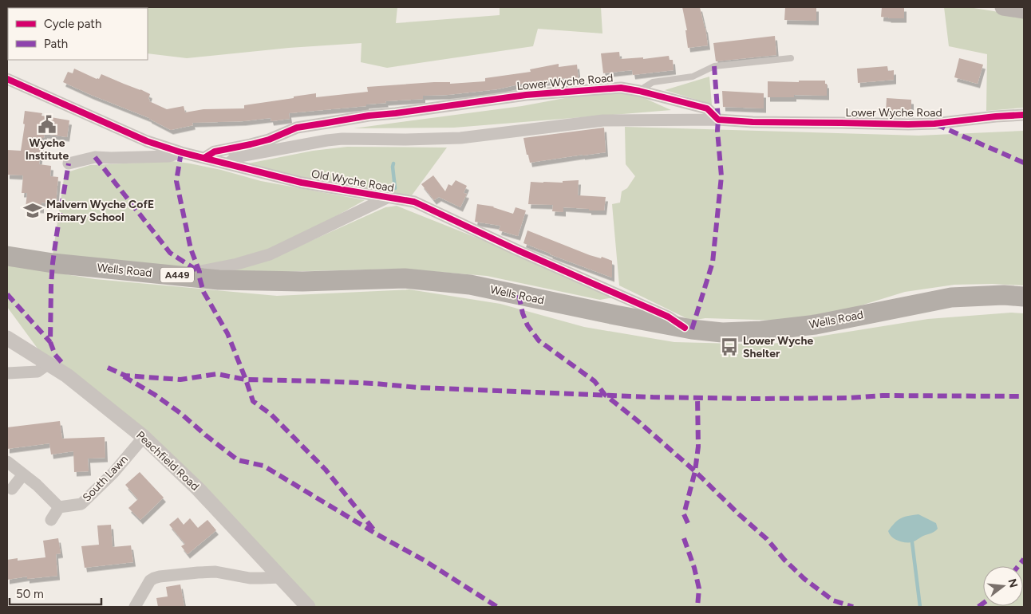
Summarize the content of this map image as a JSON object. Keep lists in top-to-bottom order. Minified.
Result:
{"streets":{"highway":["Wells Road","A449"],"street":["Lower Wyche Road","Old Wyche Road","Peachfield Road","South Lawn"]},"crossings":[["Lower Wyche Road","Old Wyche Road"],["Old Wyche Road","Wells Road"],["Peachfield Road","South Lawn"]],"places":{"public building":["Wyche Institute"],"school or university":["Malvern Wyche CofE Primary School"],"bus stop":["Lower Wyche Shelter"]},"legend":["Cycle path","Path"],"scale_bar":"50 m","north":"right"}
